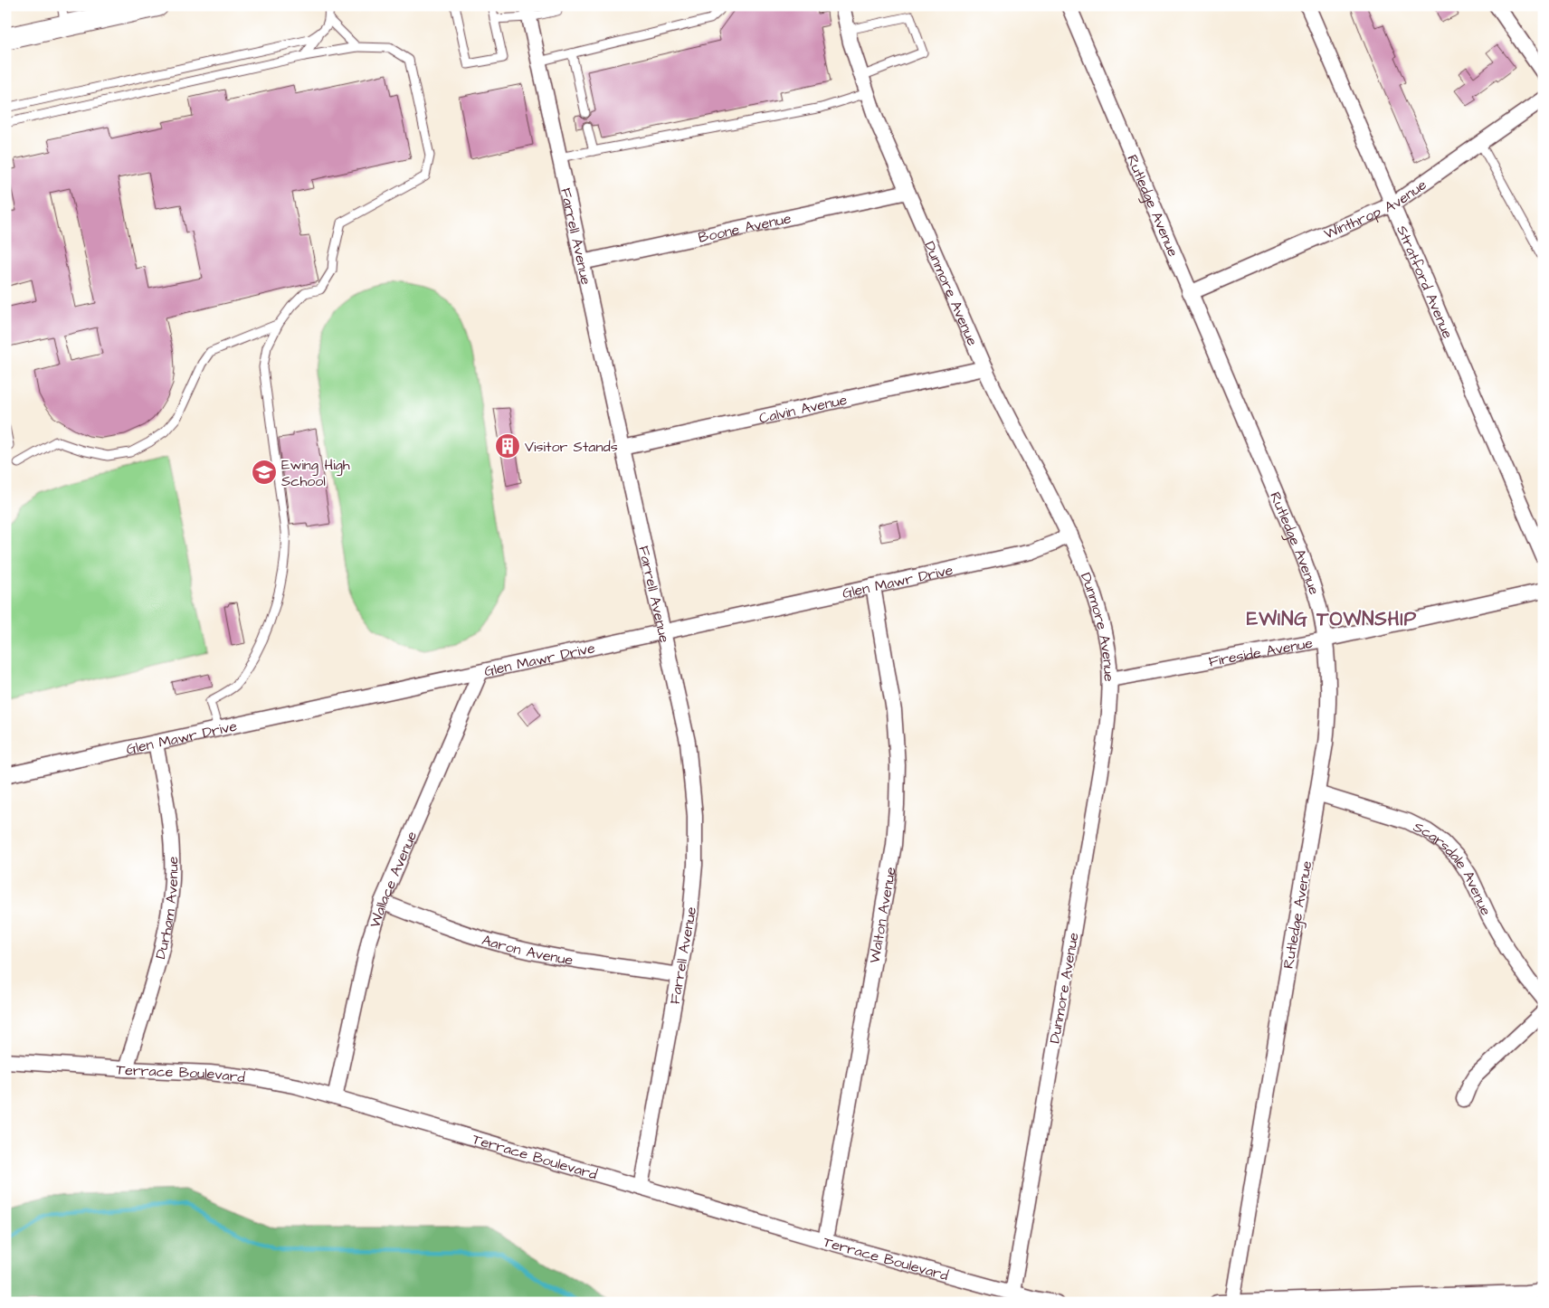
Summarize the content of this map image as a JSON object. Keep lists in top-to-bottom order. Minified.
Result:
{"streets":{"street":["Rutledge Avenue","Winthrop Avenue","Boone Avenue","Farrell Avenue","Stratford Avenue","Dunmore Avenue","Calvin Avenue","Glen Mawr Drive","Fireside Avenue","Scarsdale Avenue","Wallace Avenue","Durham Avenue","Walton Avenue","Aaron Avenue","Terrace Boulevard"]},"crossings":[["Rutledge Avenue","Winthrop Avenue"],["Rutledge Avenue","Fireside Avenue"],["Rutledge Avenue","Scarsdale Avenue"],["Winthrop Avenue","Stratford Avenue"],["Boone Avenue","Farrell Avenue"],["Boone Avenue","Dunmore Avenue"],["Farrell Avenue","Calvin Avenue"],["Farrell Avenue","Glen Mawr Drive"],["Farrell Avenue","Aaron Avenue"],["Farrell Avenue","Terrace Boulevard"],["Dunmore Avenue","Calvin Avenue"],["Dunmore Avenue","Glen Mawr Drive"],["Dunmore Avenue","Fireside Avenue"],["Dunmore Avenue","Terrace Boulevard"],["Glen Mawr Drive","Wallace Avenue"],["Glen Mawr Drive","Durham Avenue"],["Glen Mawr Drive","Walton Avenue"],["Wallace Avenue","Aaron Avenue"],["Wallace Avenue","Terrace Boulevard"],["Durham Avenue","Terrace Boulevard"],["Walton Avenue","Terrace Boulevard"]],"districts":["EWING TOWNSHIP"],"places":{"building":["Visitor Stands"],"school or university":["Ewing High School"]}}
